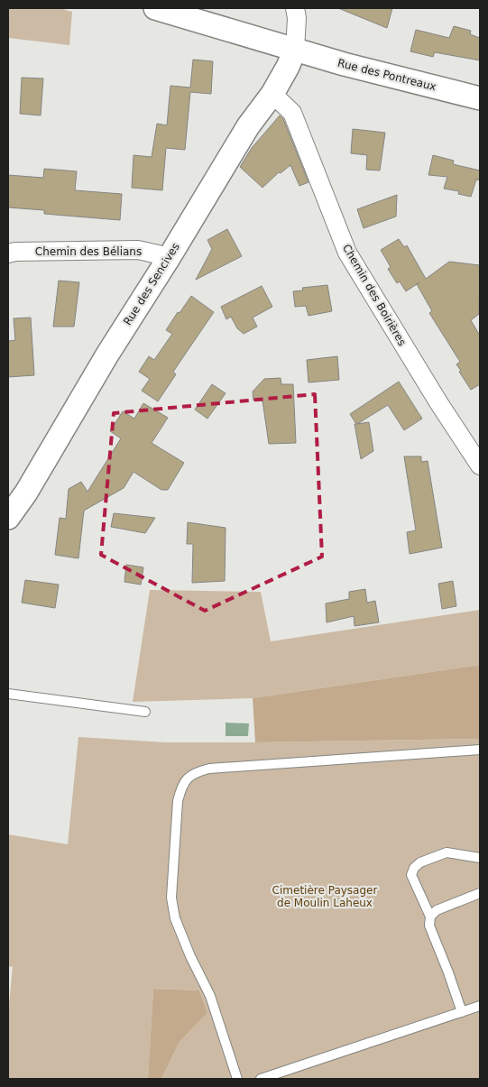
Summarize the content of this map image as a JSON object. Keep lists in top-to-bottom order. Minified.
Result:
{"streets":{"street":["Rue des Pontreaux","Chemin des Bélians","Rue des Sencives","Chemin des Boirières"]},"crossings":[["Rue des Pontreaux","Rue des Sencives"],["Chemin des Bélians","Rue des Sencives"],["Rue des Sencives","Chemin des Boirières"]],"parks":["Cimetière Paysager de Moulin Laheux"]}
